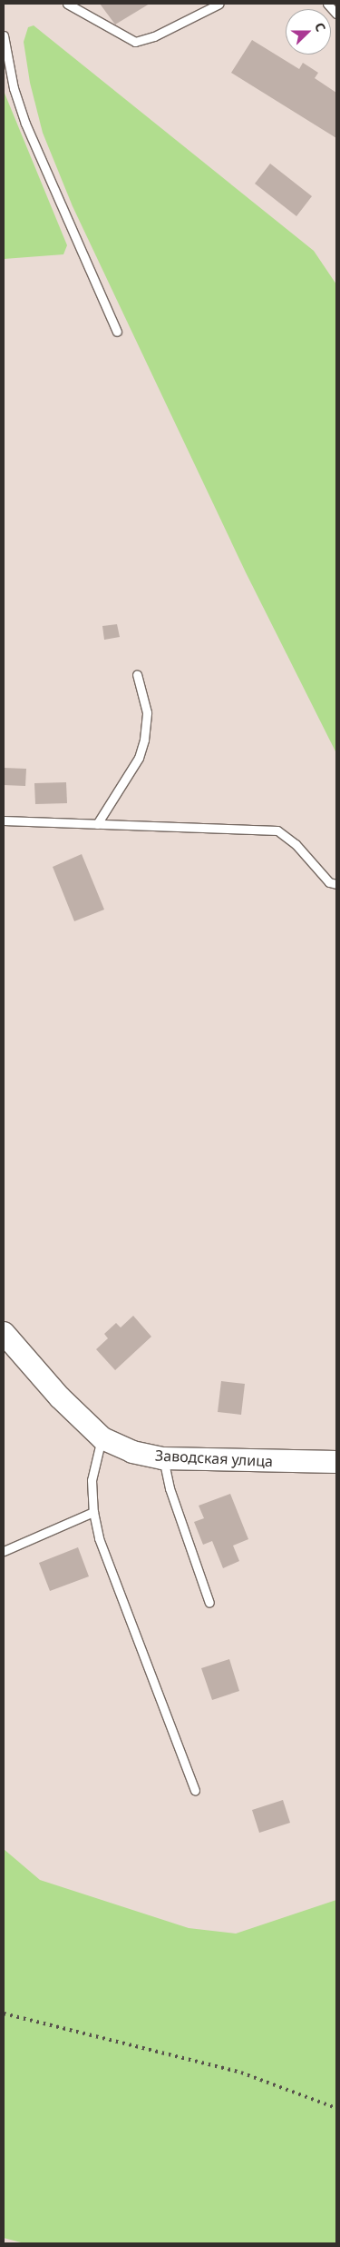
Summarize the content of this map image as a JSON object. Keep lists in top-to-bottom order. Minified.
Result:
{"streets":{"street":["Заводская улица"]},"north":"right"}
